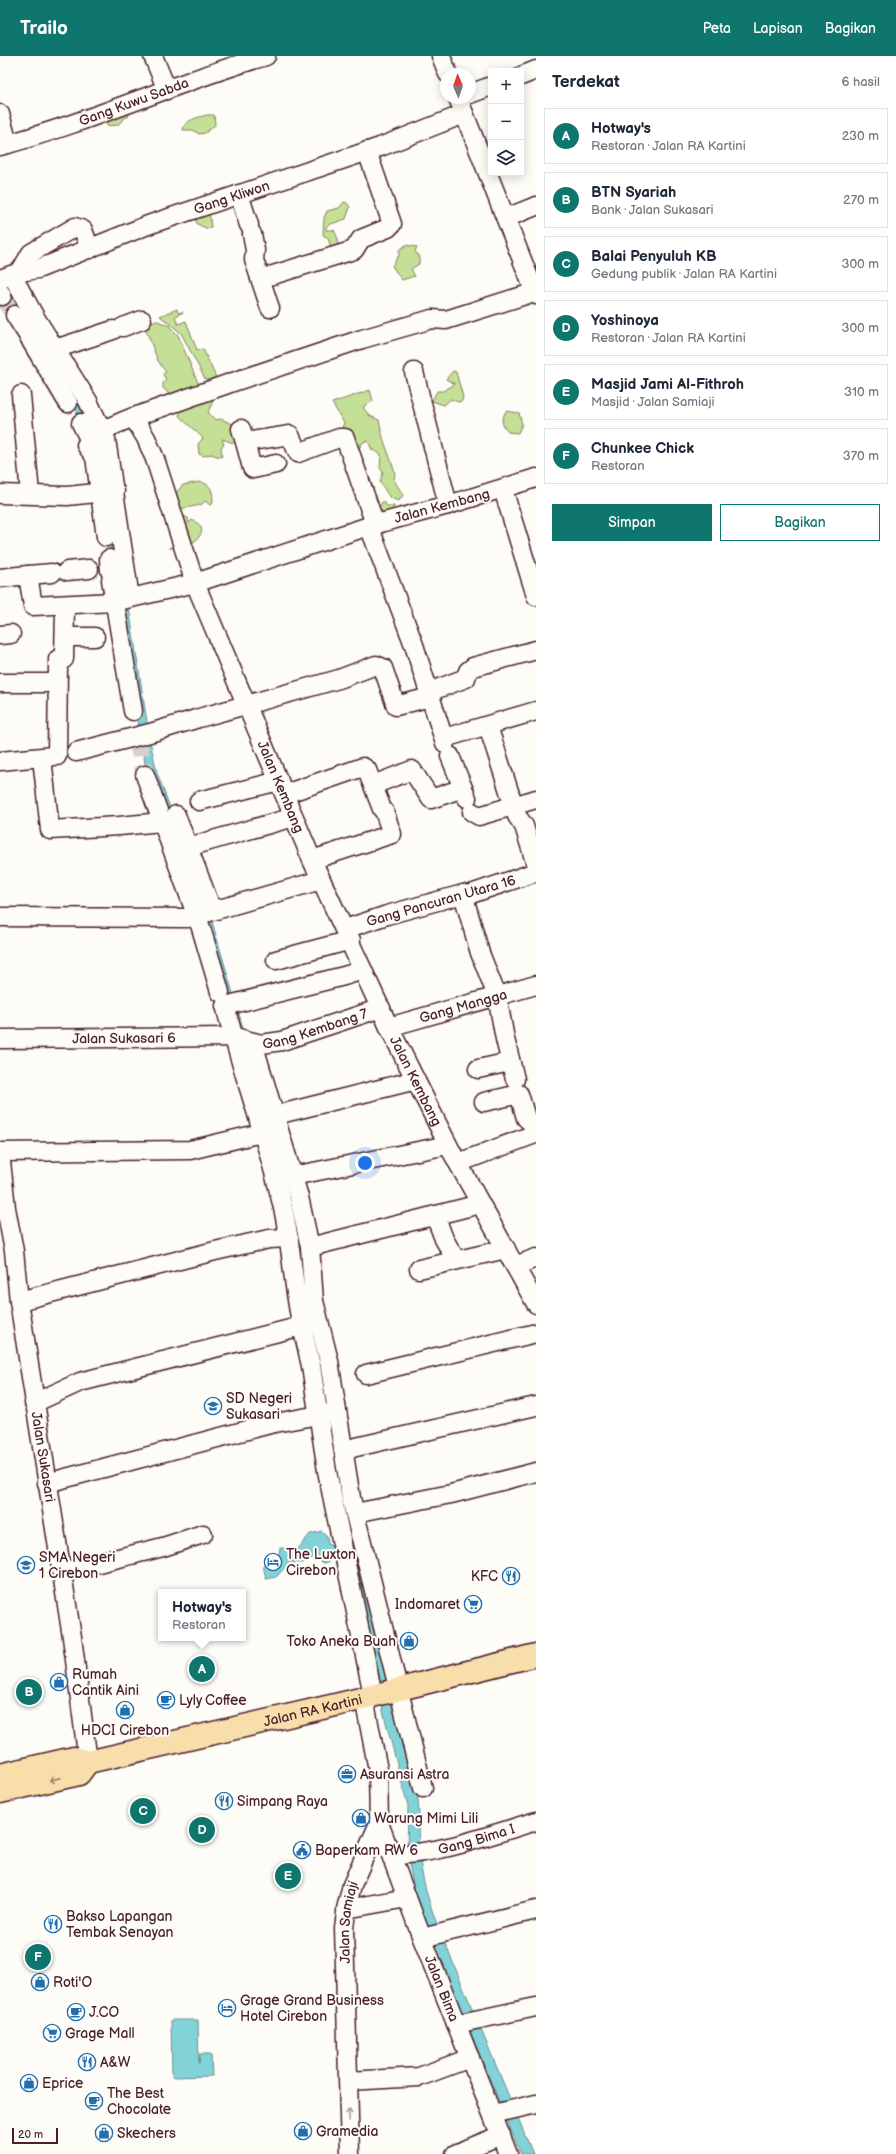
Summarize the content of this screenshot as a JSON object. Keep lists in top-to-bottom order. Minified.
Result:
{"streets":{"main road":["Jalan RA Kartini"],"street":["Gang Kuwu Sabda","Gang Kliwon","Jalan Kembang","Gang Pancuran Utara 16","Gang Mangga","Gang Kembang 7","Jalan Sukasari 6","Jalan Sukasari","Gang Bima I","Jalan Samiaji","Jalan Bima"]},"crossings":[["Jalan Kembang","Gang Pancuran Utara 16"],["Jalan Kembang","Gang Mangga"],["Jalan Kembang","Gang Kembang 7"],["Gang Kembang 7","Jalan Sukasari 6"],["Jalan Sukasari","Jalan RA Kartini"],["Jalan RA Kartini","Jalan Samiaji"],["Gang Bima I","Jalan Bima"],["Jalan Samiaji","Jalan Bima"]],"places":{"school or university":["SD Negeri Sukasari","SMA Negeri 1 Cirebon"],"hotel":["The Luxton Cirebon","Grage Grand Business Hotel Cirebon"],"restaurant":["KFC","Simpang Raya","Bakso Lapangan Tembak Senayan","A&W"],"supermarket":["Indomaret","Grage Mall"],"shop":["Toko Aneka Buah","Rumah Cantik Aini","HDCI Cirebon","Warung Mimi Lili","Roti'O","Eprice","Gramedia","Skechers"],"cafe":["Lyly Coffee","J.CO","The Best Chocolate"],"office":["Asuransi Astra"],"public building":["Baperkam RW 6"]},"scale_bar":"20 m","north":"top","page":{"header":"Trailo","nav":["Peta","Lapisan","Bagikan"],"heading":["Terdekat","6 hasil"],"map_buttons":["+","−"],"list":[{"mark":"A","name":"Hotway's","note":"Restoran · Jalan RA Kartini","value":"230 m"},{"mark":"B","name":"BTN Syariah","note":"Bank · Jalan Sukasari","value":"270 m"},{"mark":"C","name":"Balai Penyuluh KB","note":"Gedung publik · Jalan RA Kartini","value":"300 m"},{"mark":"D","name":"Yoshinoya","note":"Restoran · Jalan RA Kartini","value":"300 m"},{"mark":"E","name":"Masjid Jami Al-Fithroh","note":"Masjid · Jalan Samiaji","value":"310 m"},{"mark":"F","name":"Chunkee Chick","note":"Restoran","value":"370 m"}],"buttons":["Simpan","Bagikan"],"popup":["Hotway's","Restoran"],"pins":["A","B","C","D","E","F"],"scale":"20 m"}}
